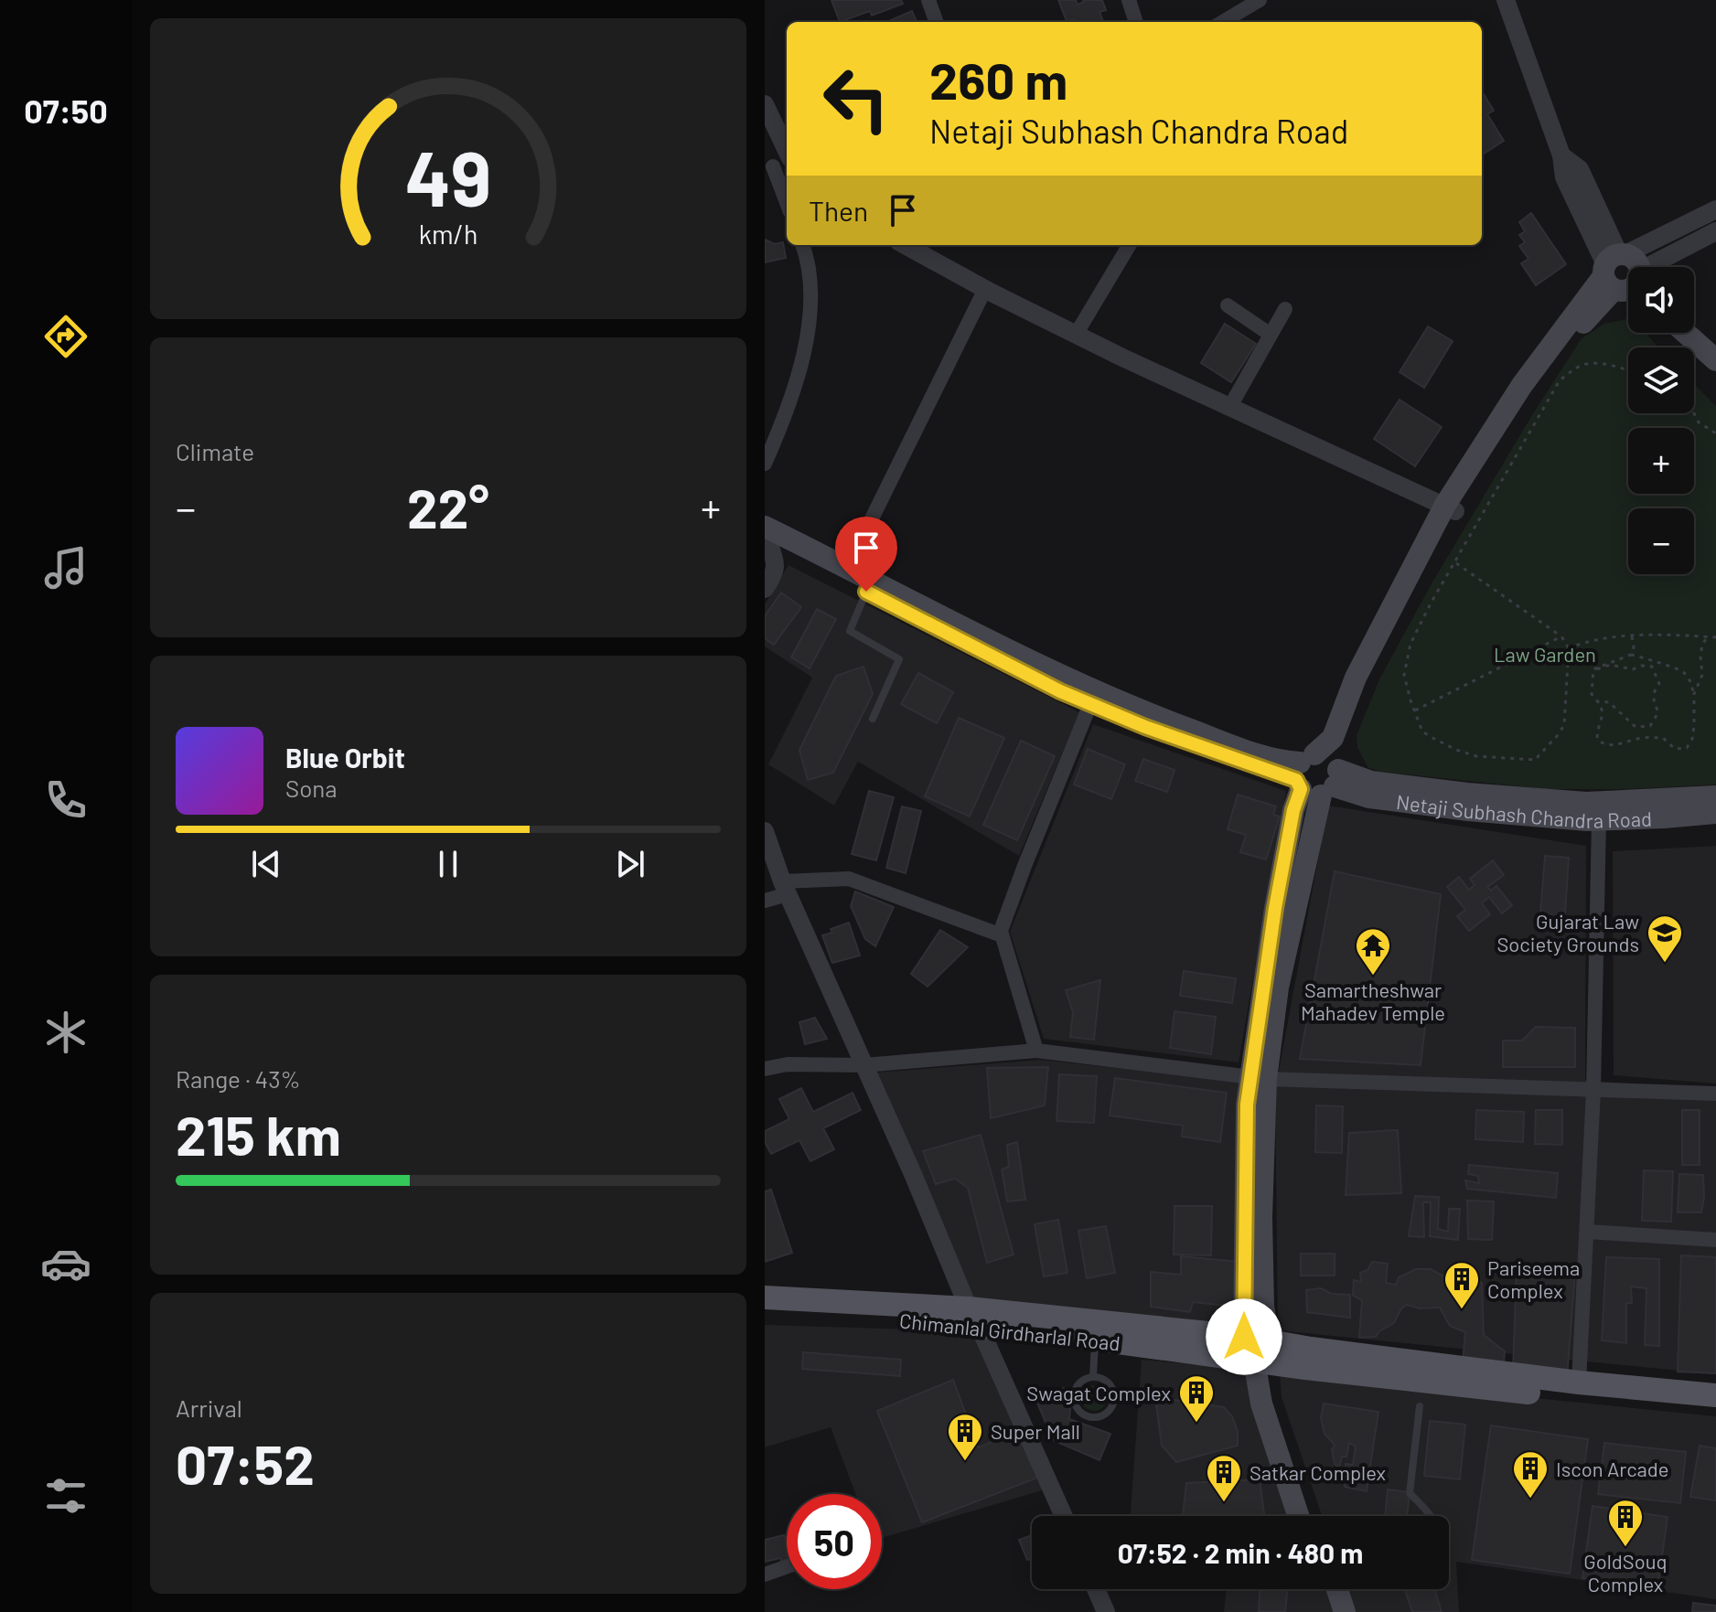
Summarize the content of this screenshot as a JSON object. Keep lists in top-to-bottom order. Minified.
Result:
{"streets":{"main road":["Netaji Subhash Chandra Road","Chimanlal Girdharlal Road"]},"parks":["Law Garden"],"places":{"school or university":["Gujarat Law Society Grounds"],"temple":["Samartheshwar Mahadev Temple"],"building":["Pariseema Complex","Swagat Complex","Super Mall","Iscon Arcade","Satkar Complex","GoldSouq Complex"]},"page":{"tabs":"07:50","turn":["260 m","Netaji Subhash Chandra Road"],"then":"Then","map_buttons":["+","−"],"tile":["Climate",["Range · 43%","215 km"],["Arrival","07:52"]],"heat":["−","22°","+"],"song":["Blue Orbit","Sona"],"limit":"50","trip":"07:52 · 2 min · 480 m","gauge":["49","km/h"]}}
